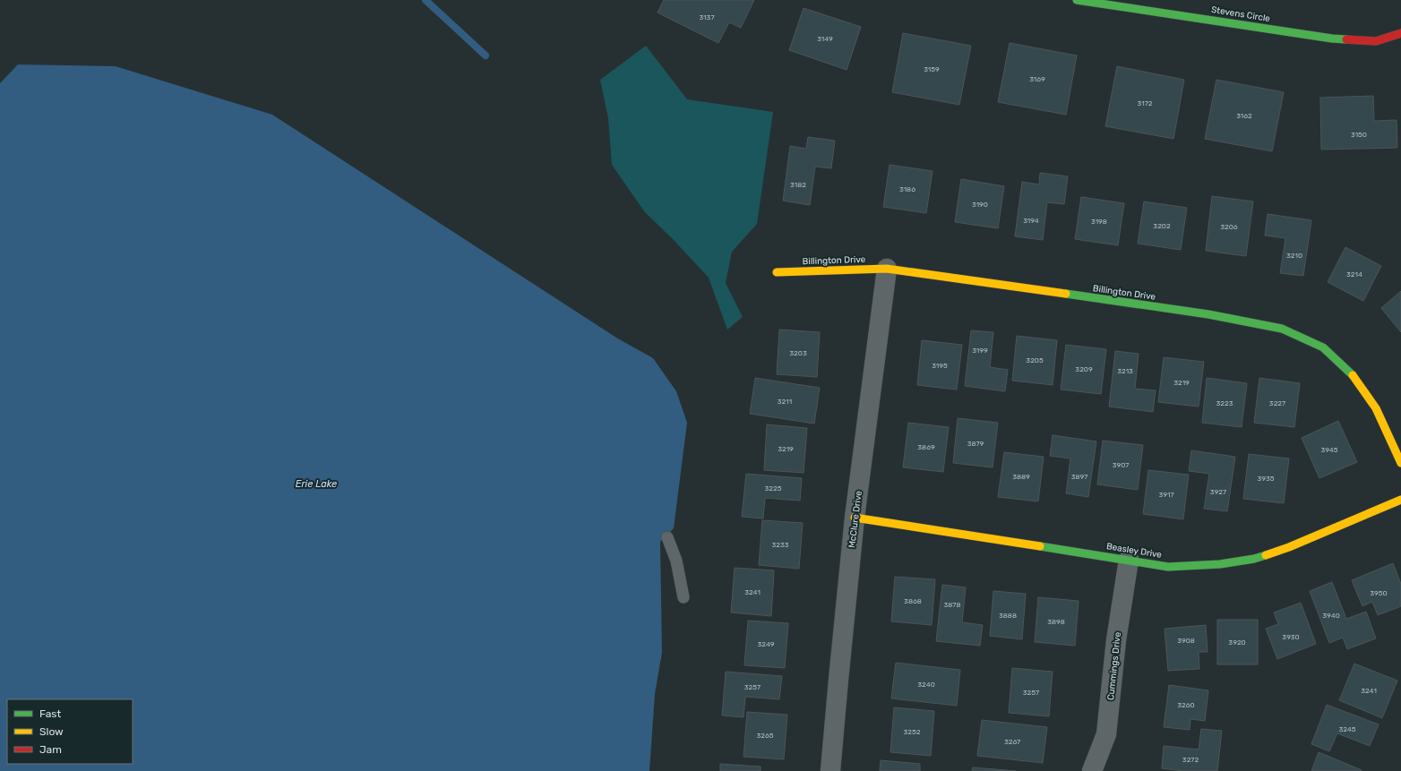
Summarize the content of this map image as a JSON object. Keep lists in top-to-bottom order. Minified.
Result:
{"streets":{"street":["Stevens Circle","Billington Drive","McClure Drive","Beasley Drive","Cummings Drive"]},"crossings":[["Billington Drive","McClure Drive"],["McClure Drive","Beasley Drive"],["Beasley Drive","Cummings Drive"]],"water":["Erie Lake"],"house_numbers":["3137","3149","3159","3169","3172","3162","3150","3182","3186","3190","3194","3198","3202","3206","3210","3214","3199","3203","3205","3195","3209","3213","3219","3211","3223","3227","3879","3869","3219","3945","3907","3889","3897","3935","3225","3927","3917","3233","3241","3950","3868","3878","3888","3940","3898","3930","3908","3920","3249","3240","3257","3241","3257","3260","3245","3252","3265","3267","3272"],"legend":["Fast","Slow","Jam"]}
